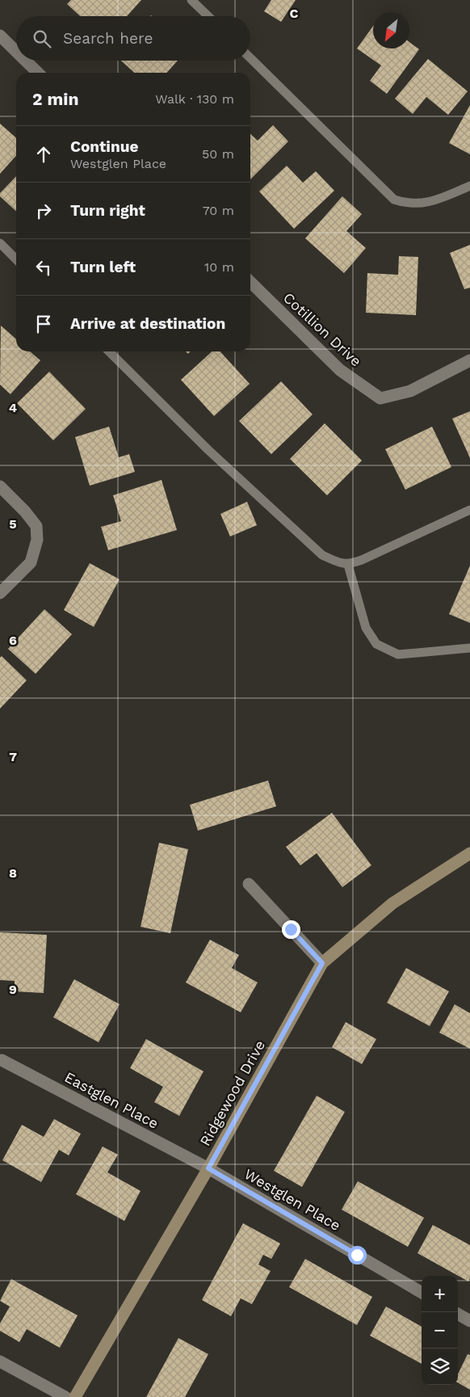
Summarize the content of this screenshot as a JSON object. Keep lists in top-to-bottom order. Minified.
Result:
{"streets":{"street":["Cotillion Drive","Ridgewood Drive","Eastglen Place","Westglen Place"]},"crossings":[["Ridgewood Drive","Eastglen Place"],["Ridgewood Drive","Westglen Place"],["Eastglen Place","Westglen Place"]],"north":"bottom left","page":{"search":"Search here","heading":["2 min","Walk · 130 m"],"list":[["Continue","Westglen Place","50 m"],["Turn right","70 m"],["Turn left","10 m"],"Arrive at destination"],"map_buttons":["+","−"]},"grid":{"columns":["C"],"rows":["4","5","6","7","8","9"]}}
